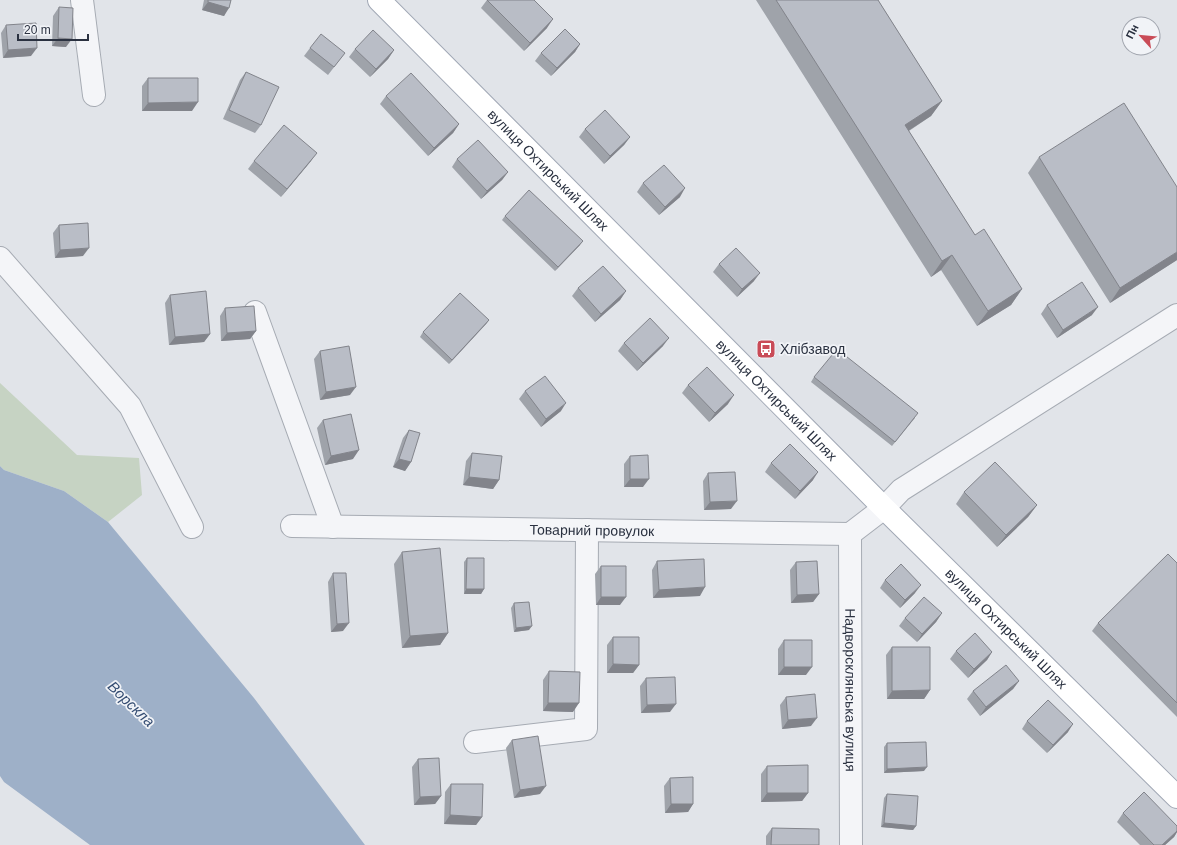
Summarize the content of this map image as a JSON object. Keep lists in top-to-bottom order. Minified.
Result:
{"streets":{"main road":["вулиця Охтирський Шлях"],"street":["Товарний провулок","Надворсклянська вулиця"]},"crossings":[["Товарний провулок","Надворсклянська вулиця"]],"water":["Ворскла"],"places":{"bus stop":["Хлібзавод"]},"scale_bar":"20 m","north":"top left"}
